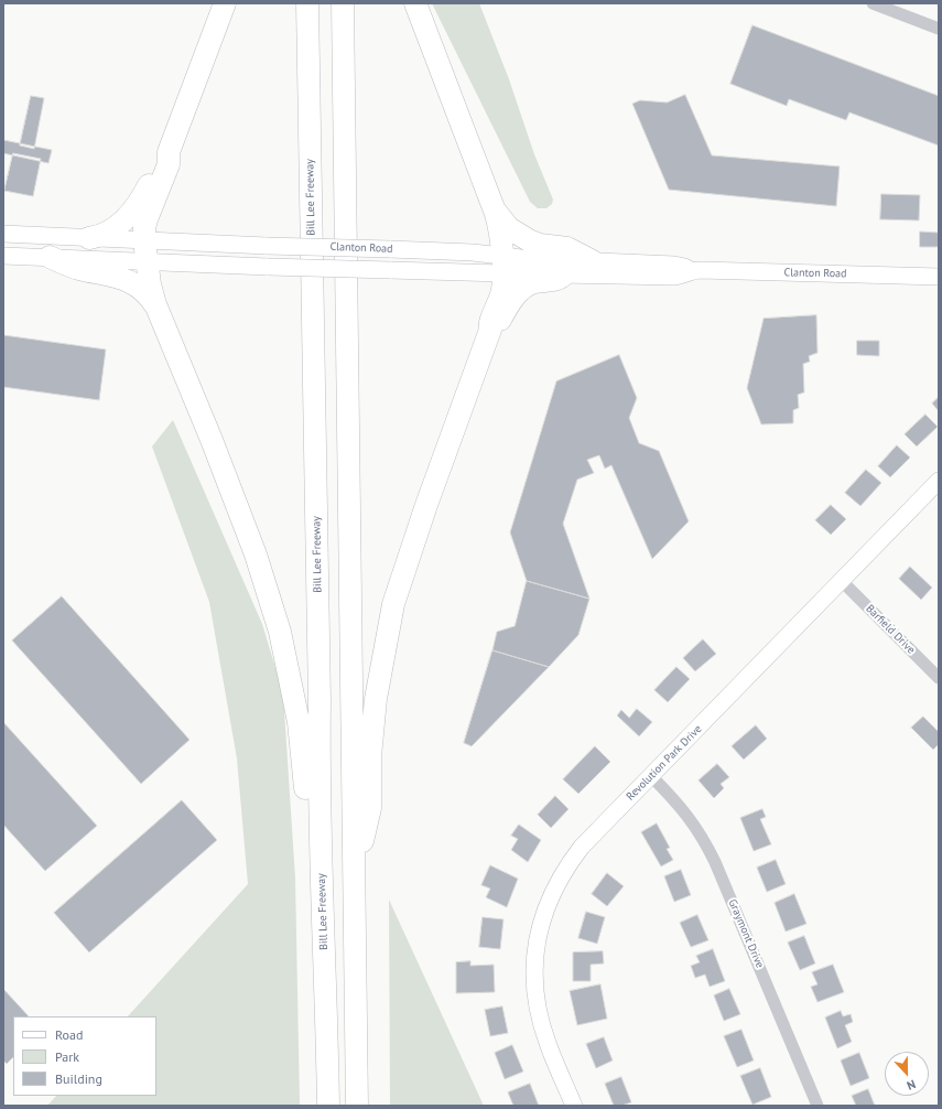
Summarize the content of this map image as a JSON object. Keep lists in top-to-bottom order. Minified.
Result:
{"streets":{"highway":["Bill Lee Freeway"],"main road":["Clanton Road","Revolution Park Drive"],"street":["Barfield Drive","Graymont Drive"]},"crossings":[["Barfield Drive","Revolution Park Drive"],["Revolution Park Drive","Graymont Drive"]],"legend":["Road","Park","Building"],"north":"bottom"}
